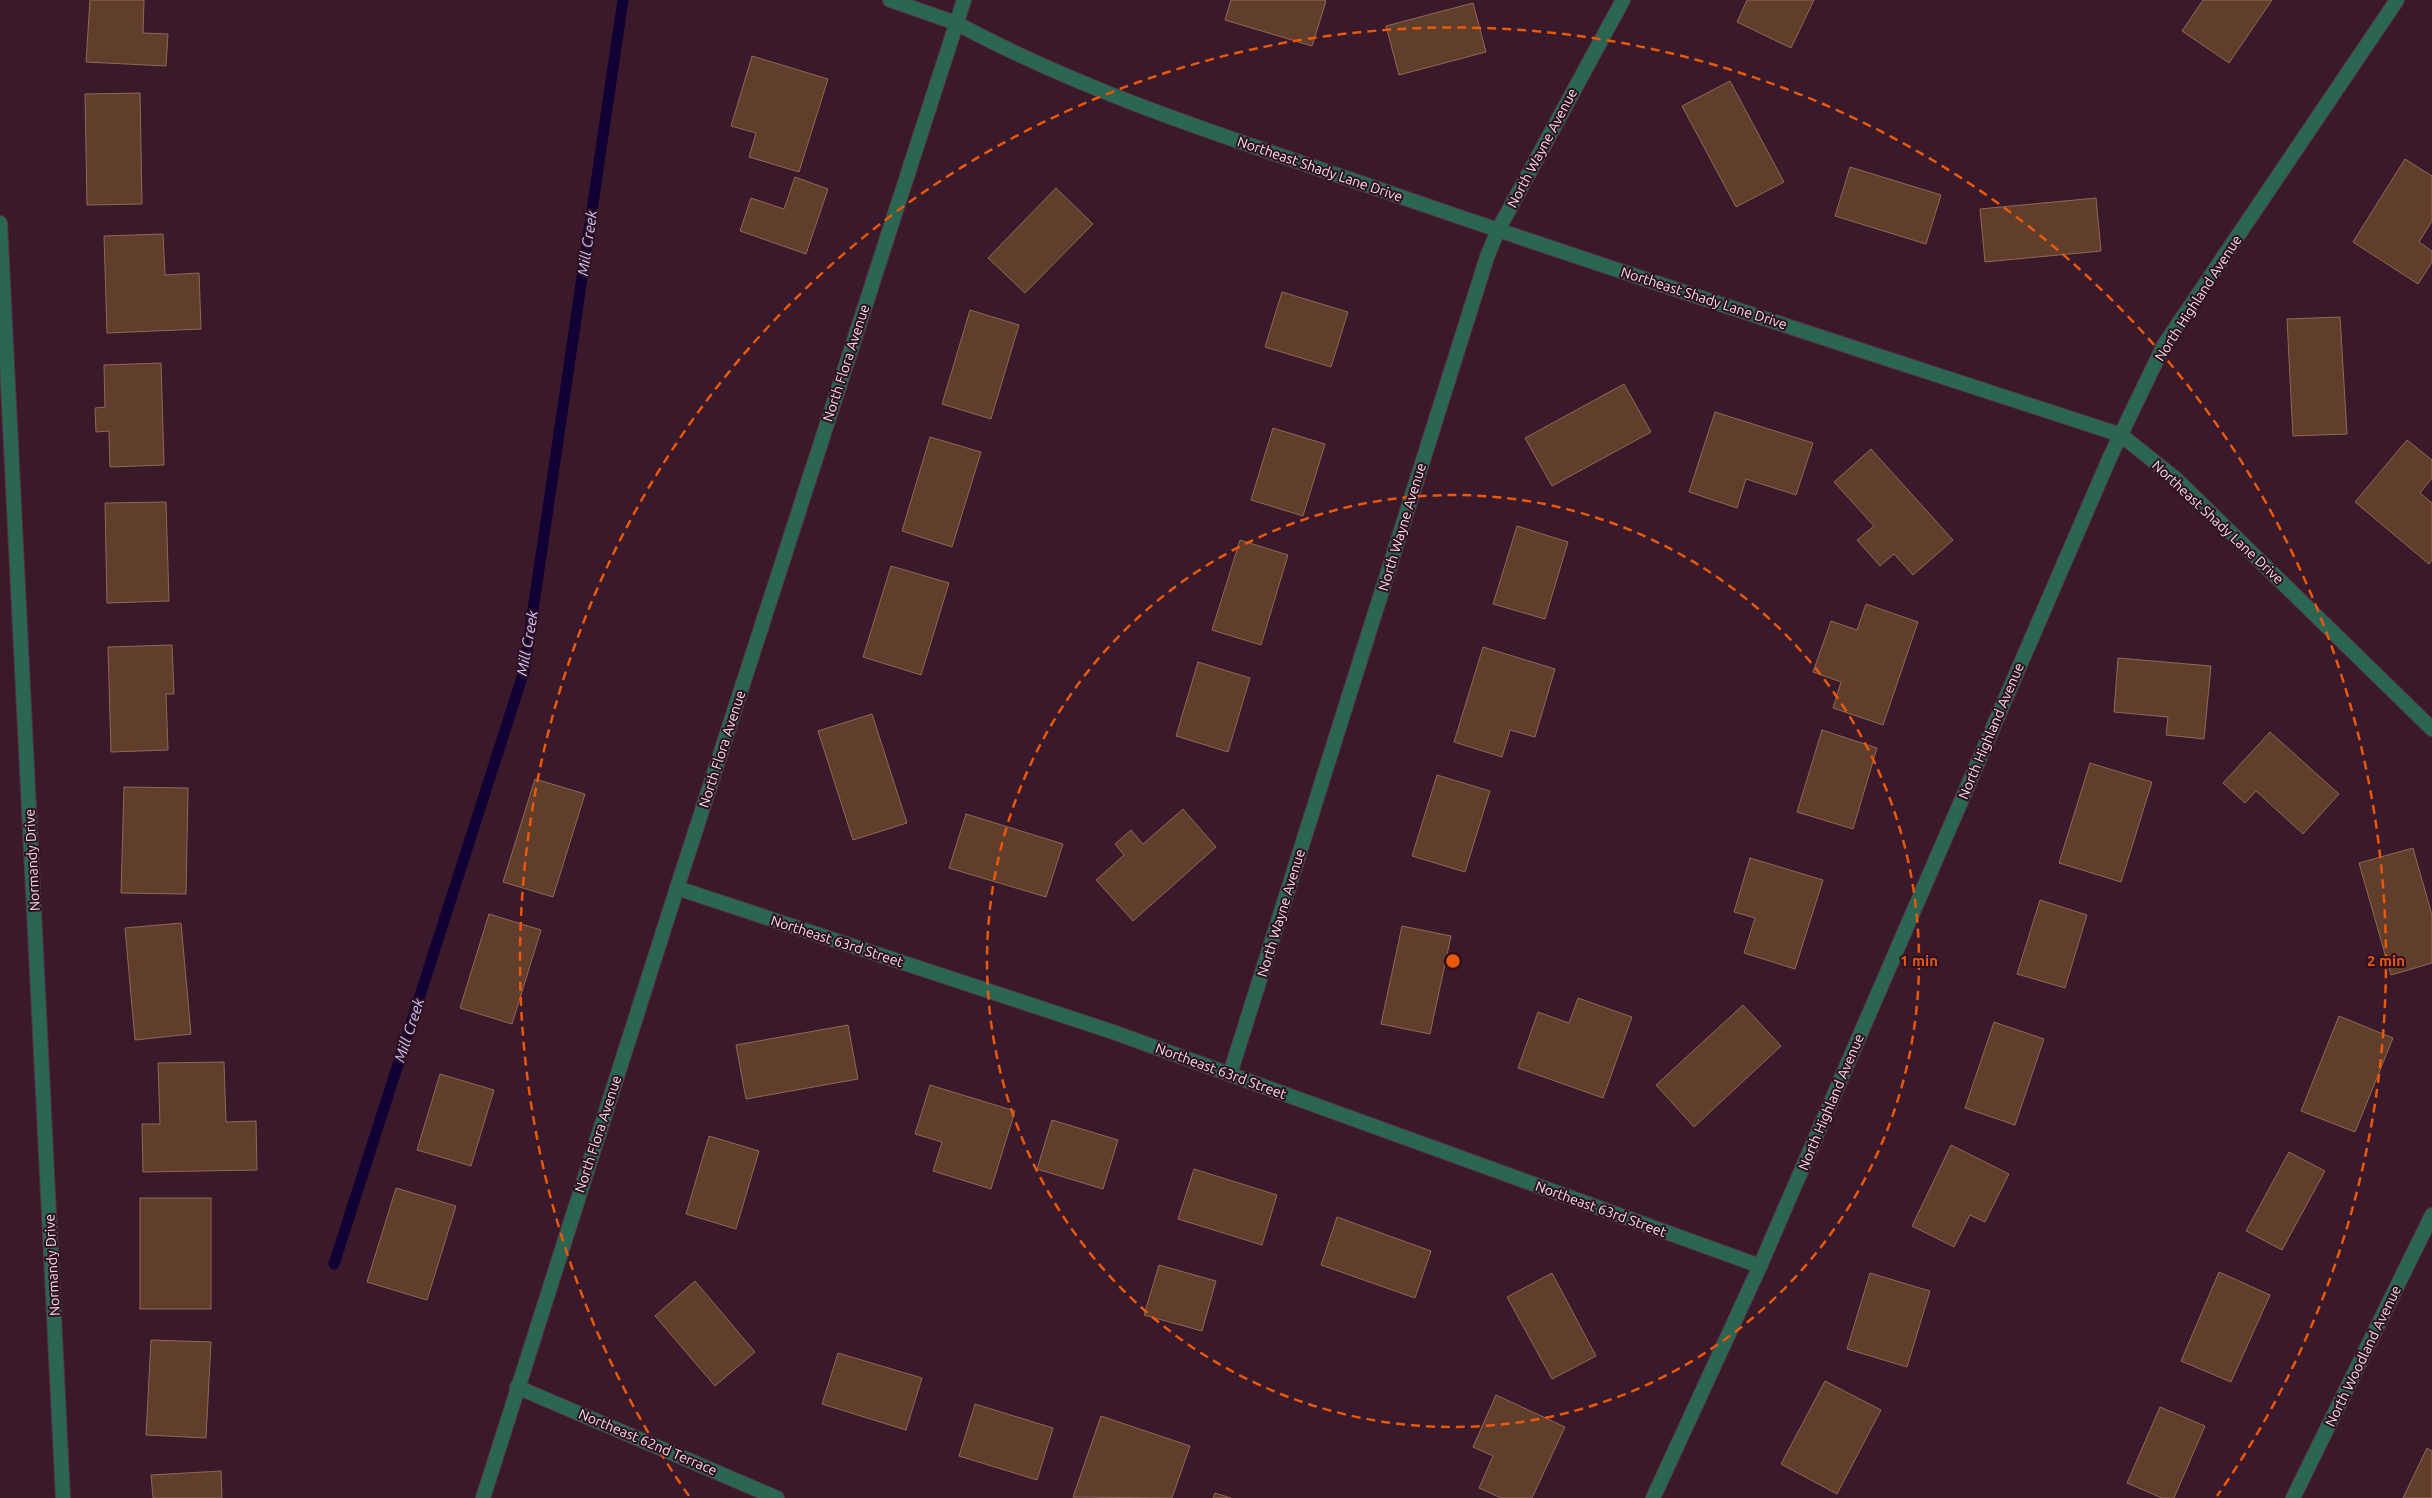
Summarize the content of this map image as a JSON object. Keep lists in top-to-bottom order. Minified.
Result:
{"streets":{"street":["North Wayne Avenue","Northeast Shady Lane Drive","North Highland Avenue","North Flora Avenue","Normandy Drive","Northeast 63rd Street","North Woodland Avenue","Northeast 62nd Terrace"]},"crossings":[["North Wayne Avenue","Northeast Shady Lane Drive"],["North Wayne Avenue","Northeast 63rd Street"],["Northeast Shady Lane Drive","North Highland Avenue"],["Northeast Shady Lane Drive","North Flora Avenue"],["North Highland Avenue","Northeast 63rd Street"],["North Flora Avenue","Northeast 63rd Street"],["North Flora Avenue","Northeast 62nd Terrace"]],"water":["Mill Creek"],"rings":["1 min","2 min"]}
